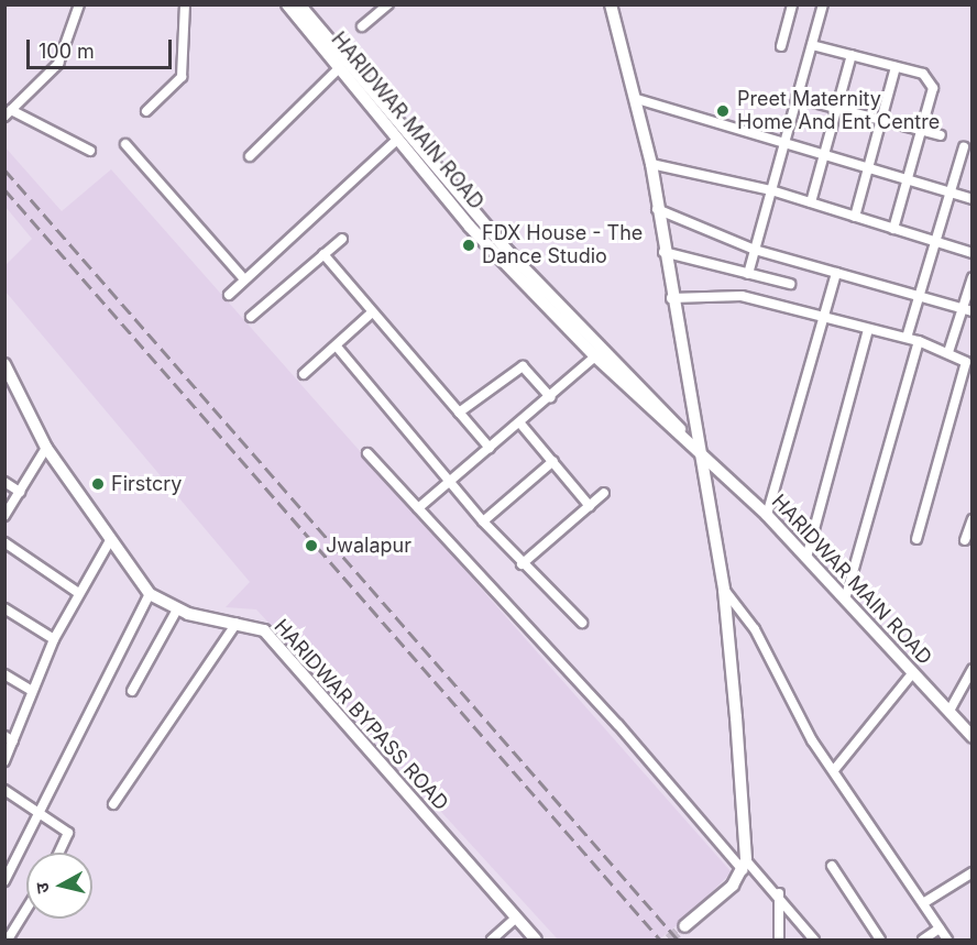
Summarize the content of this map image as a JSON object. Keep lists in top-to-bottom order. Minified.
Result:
{"streets":{"main road":["HARIDWAR MAIN ROAD","HARIDWAR BYPASS ROAD"]},"places":["Preet Maternity Home And Ent Centre","FDX House - The Dance Studio","Firstcry","Jwalapur"],"scale_bar":"100 m","north":"left"}
